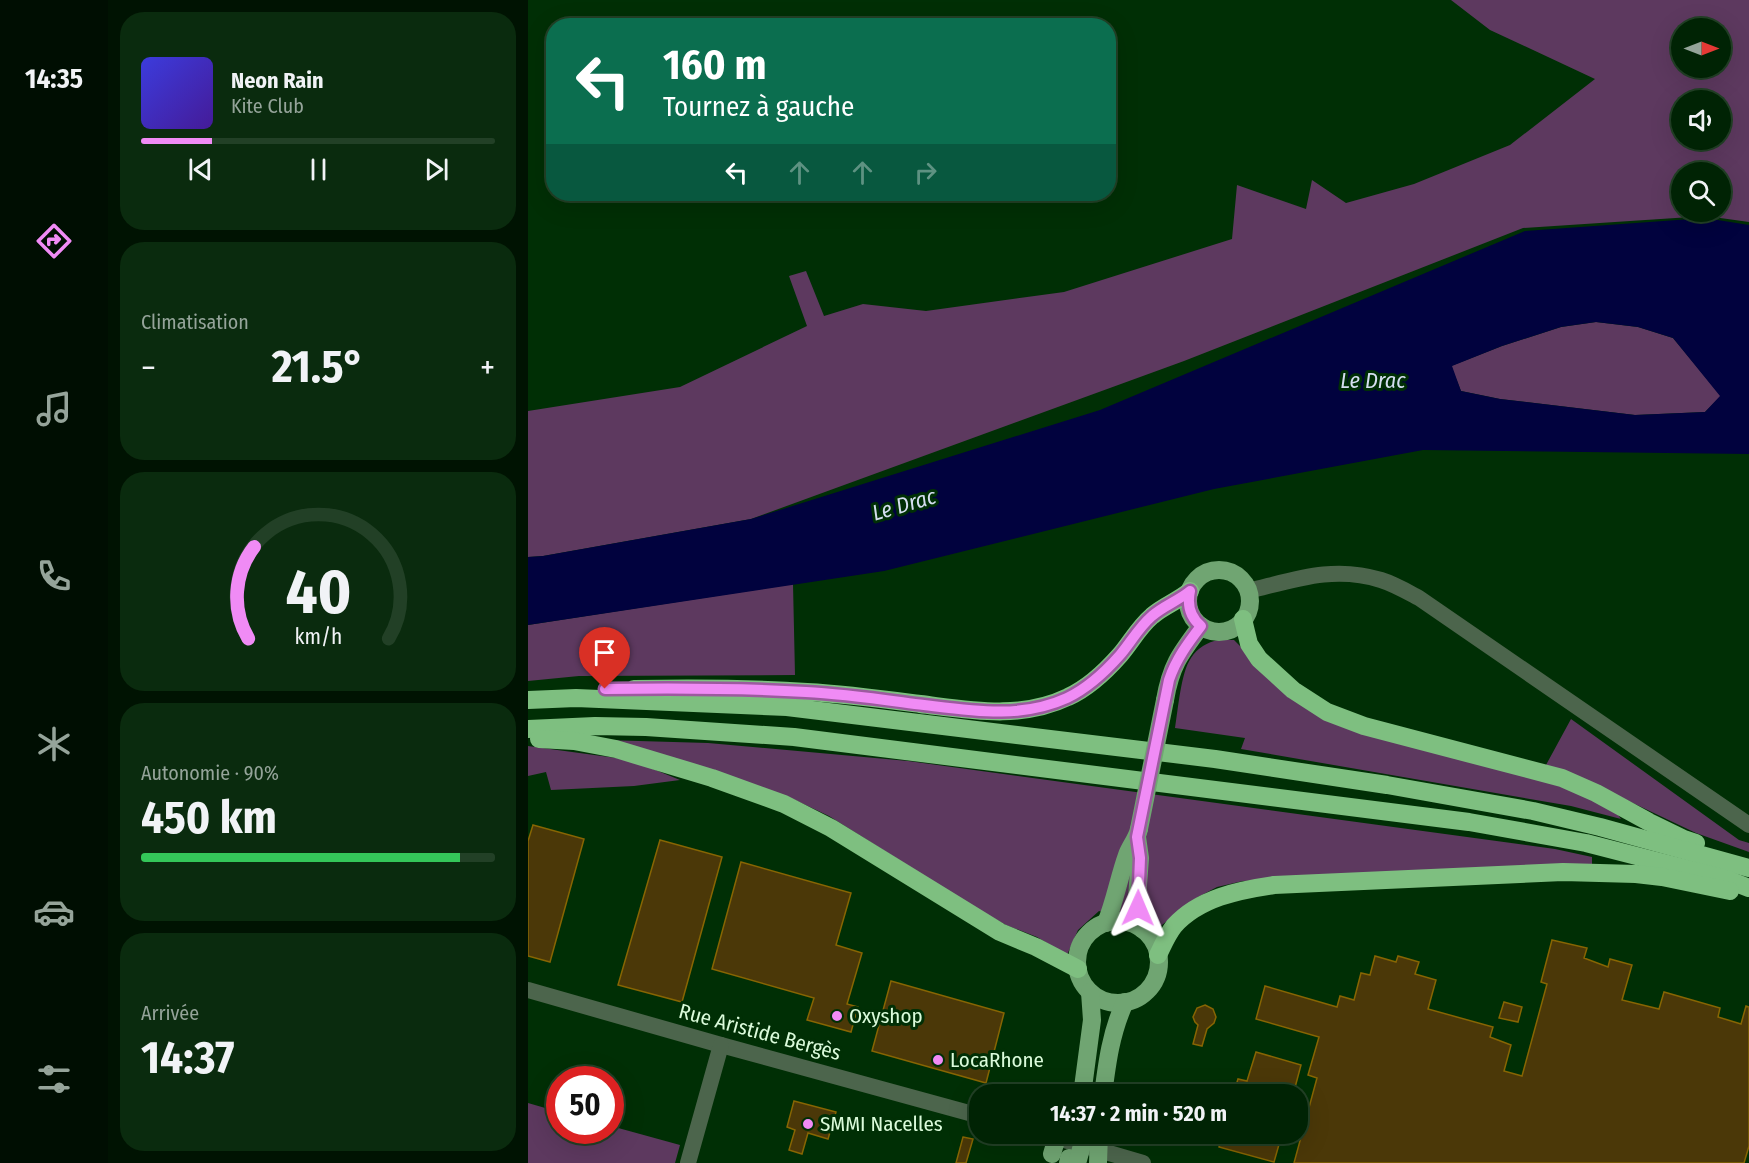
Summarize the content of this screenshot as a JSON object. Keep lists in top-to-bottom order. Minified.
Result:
{"streets":{"street":["Rue Aristide Bergès"]},"water":["Le Drac"],"places":["Oxyshop","LocaRhone","SMMI Nacelles"],"north":"right","page":{"tabs":"14:35","turn":["160 m","Tournez à gauche"],"song":["Neon Rain","Kite Club"],"tile":["Climatisation",["Autonomie · 90%","450 km"],["Arrivée","14:37"]],"heat":["−","21.5°","+"],"limit":"50","trip":"14:37 · 2 min · 520 m","gauge":["40","km/h"]}}
